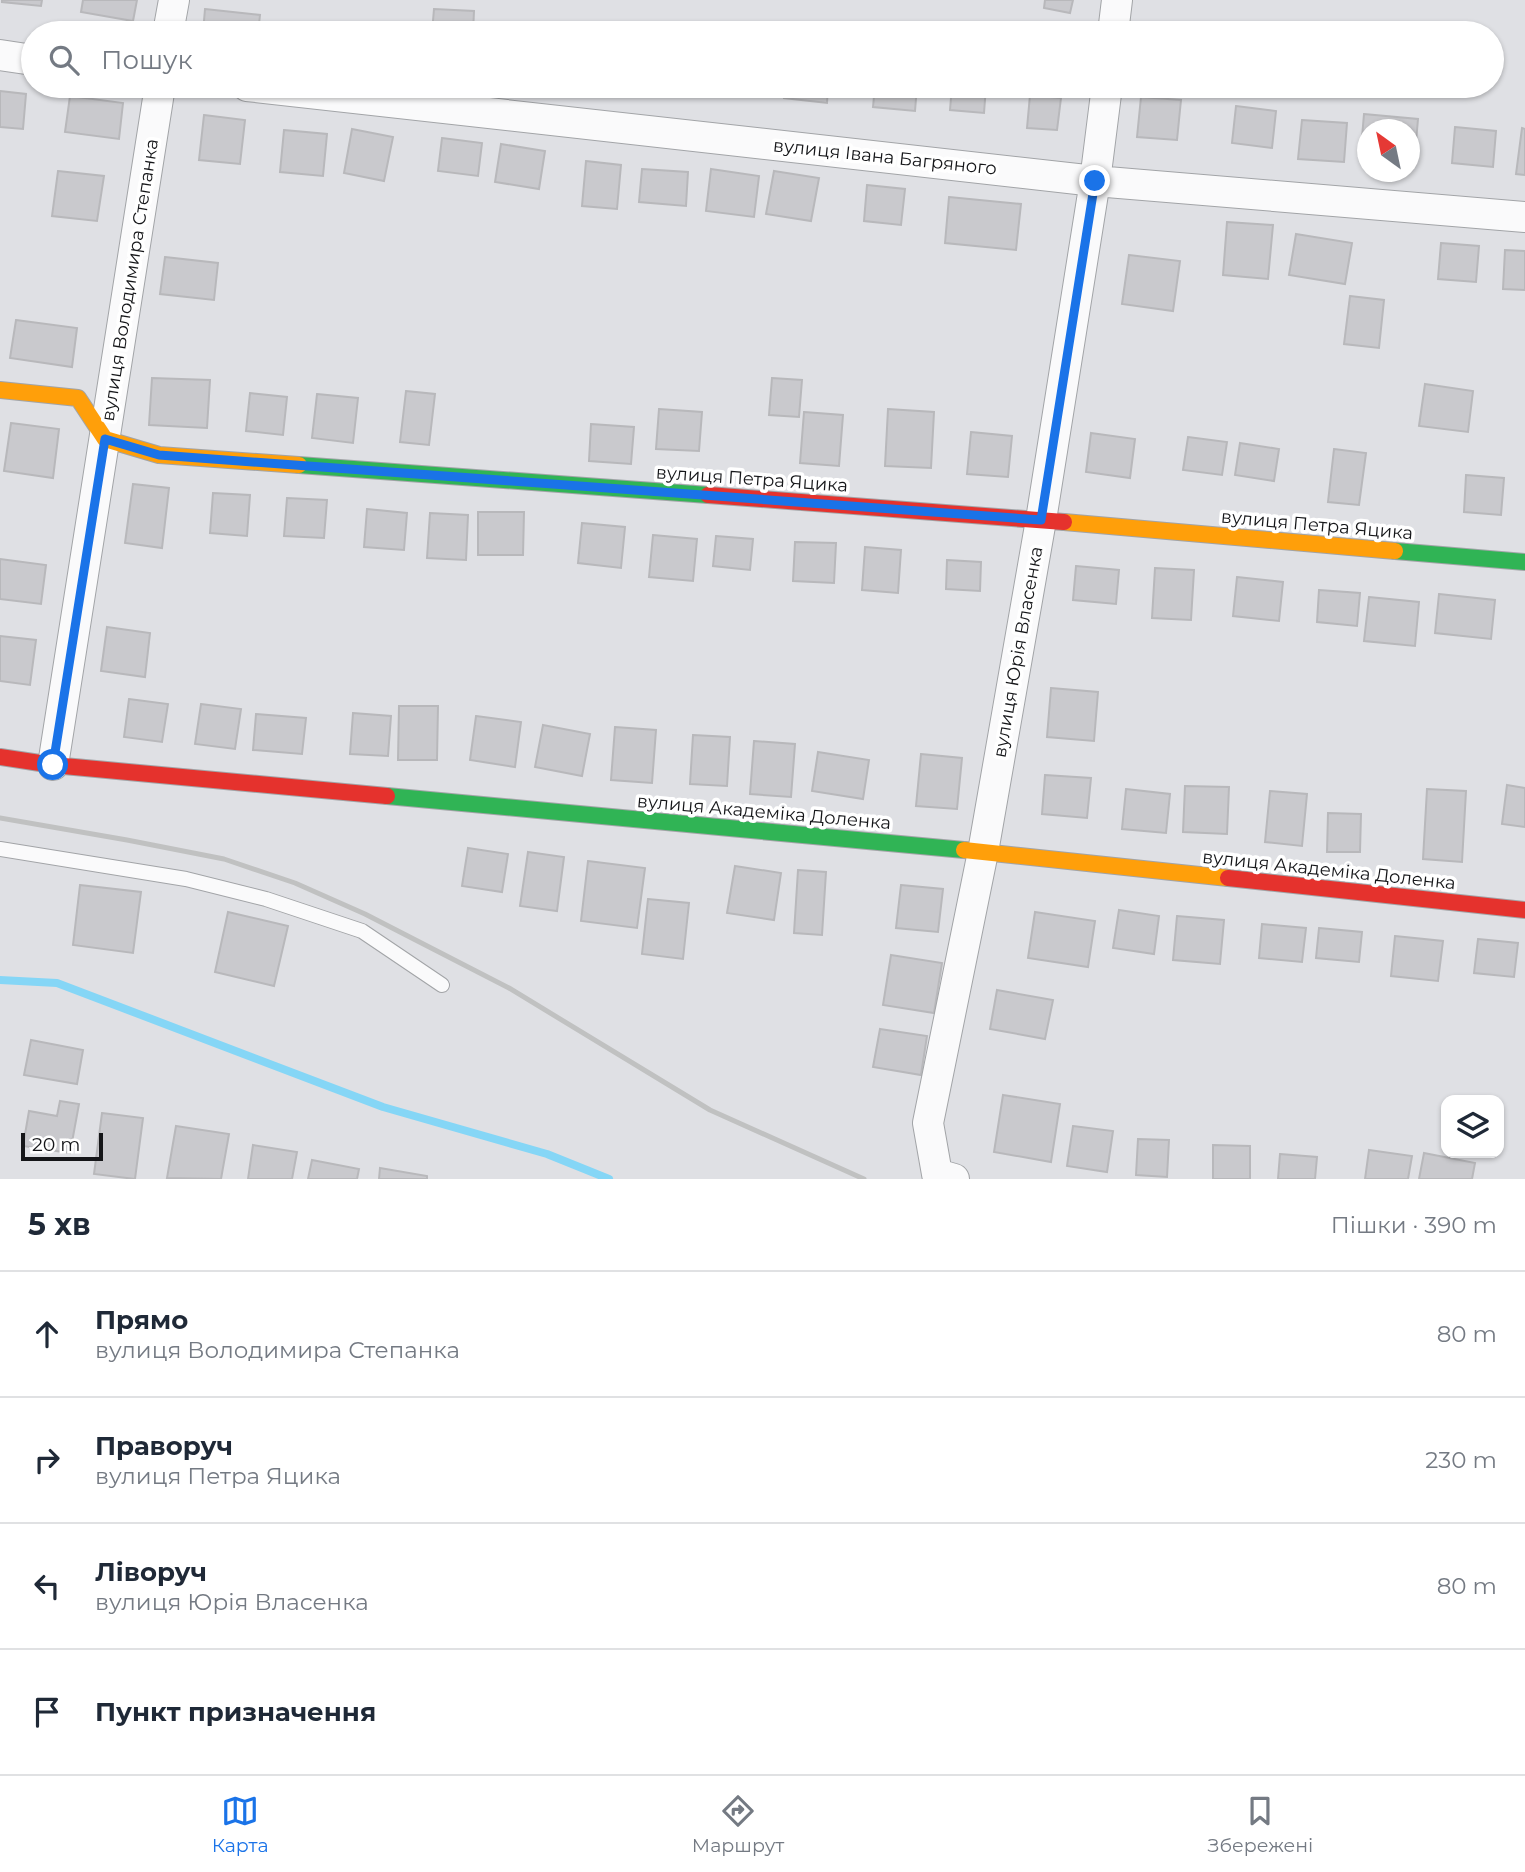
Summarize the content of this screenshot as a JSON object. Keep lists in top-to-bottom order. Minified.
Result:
{"streets":{"street":["вулиця Івана Багряного","вулиця Володимира Степанка","вулиця Петра Яцика","вулиця Юрія Власенка","вулиця Академіка Доленка"]},"crossings":[["вулиця Івана Багряного","вулиця Юрія Власенка"],["вулиця Володимира Степанка","вулиця Петра Яцика"],["вулиця Володимира Степанка","вулиця Академіка Доленка"],["вулиця Петра Яцика","вулиця Юрія Власенка"],["вулиця Юрія Власенка","вулиця Академіка Доленка"]],"scale_bar":"20 m","north":"top left","page":{"search":"Пошук","scale":"20 m","heading":["5 хв","Пішки · 390 m"],"list":[["Прямо","вулиця Володимира Степанка","80 m"],["Праворуч","вулиця Петра Яцика","230 m"],["Ліворуч","вулиця Юрія Власенка","80 m"],"Пункт призначення"],"nav":["Карта","Маршрут","Збережені"]}}
